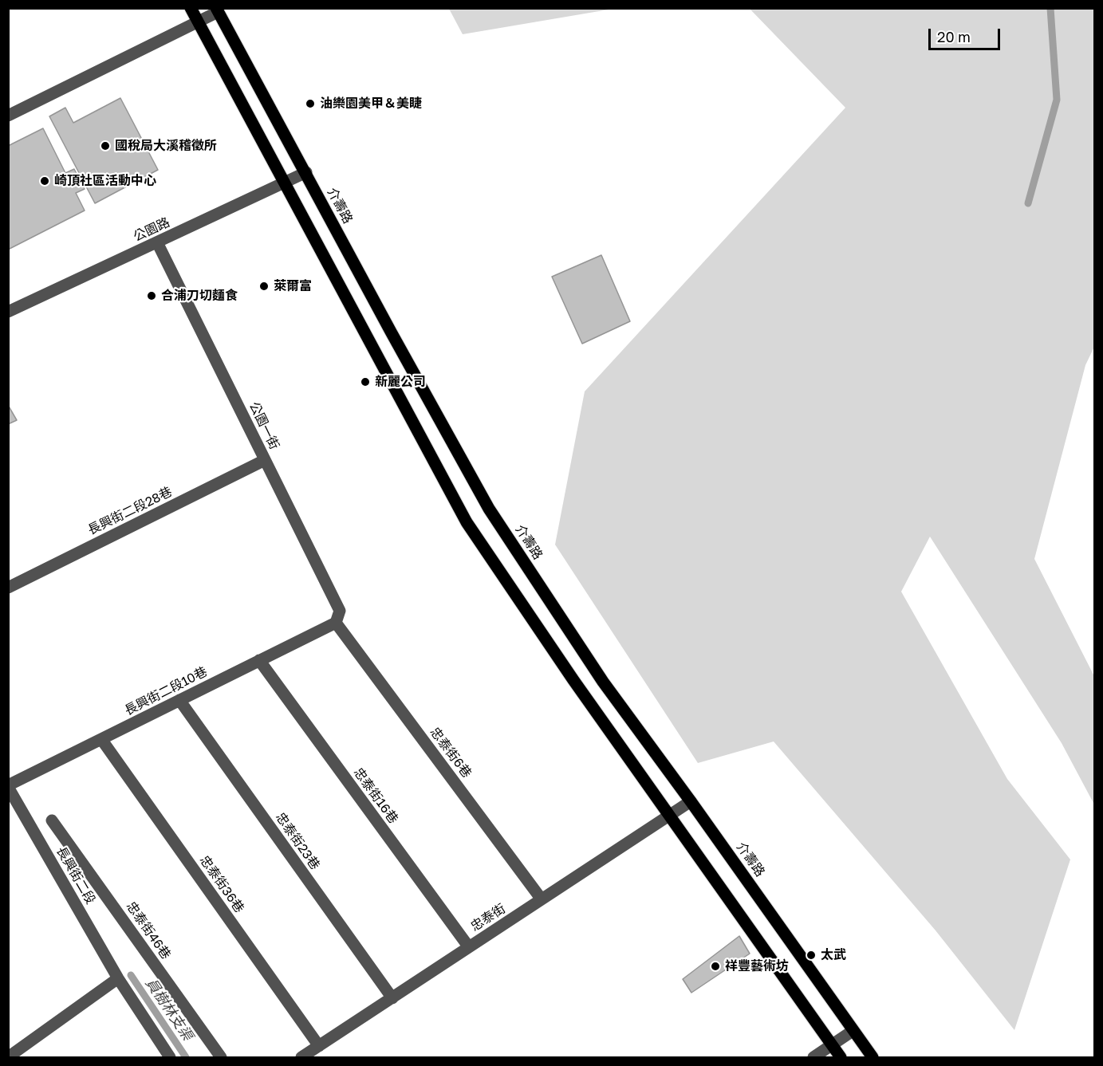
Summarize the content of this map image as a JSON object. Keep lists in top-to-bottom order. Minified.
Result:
{"streets":{"main road":["介壽路"],"street":["公園路","公園一街","長興街二段28巷","長興街二段10巷","忠泰街6巷","忠泰街16巷","忠泰街23巷","長興街二段","忠泰街36巷","忠泰街","忠泰街46巷"]},"crossings":[["介壽路","公園路"],["介壽路","忠泰街"],["公園路","公園一街"],["公園一街","長興街二段28巷"],["公園一街","長興街二段10巷"],["公園一街","忠泰街6巷"],["長興街二段10巷","忠泰街6巷"],["長興街二段10巷","忠泰街16巷"],["長興街二段10巷","忠泰街23巷"],["長興街二段10巷","長興街二段"],["長興街二段10巷","忠泰街36巷"],["忠泰街6巷","忠泰街"],["忠泰街16巷","忠泰街"],["忠泰街23巷","忠泰街"],["忠泰街36巷","忠泰街"]],"water":["員樹林支渠"],"places":["油樂園美甲＆美睫","國稅局大溪稽徵所","崎頂社區活動中心","萊爾富","合浦刀切麵食","新麗公司","太武","祥豐藝術坊"],"scale_bar":"20 m"}
